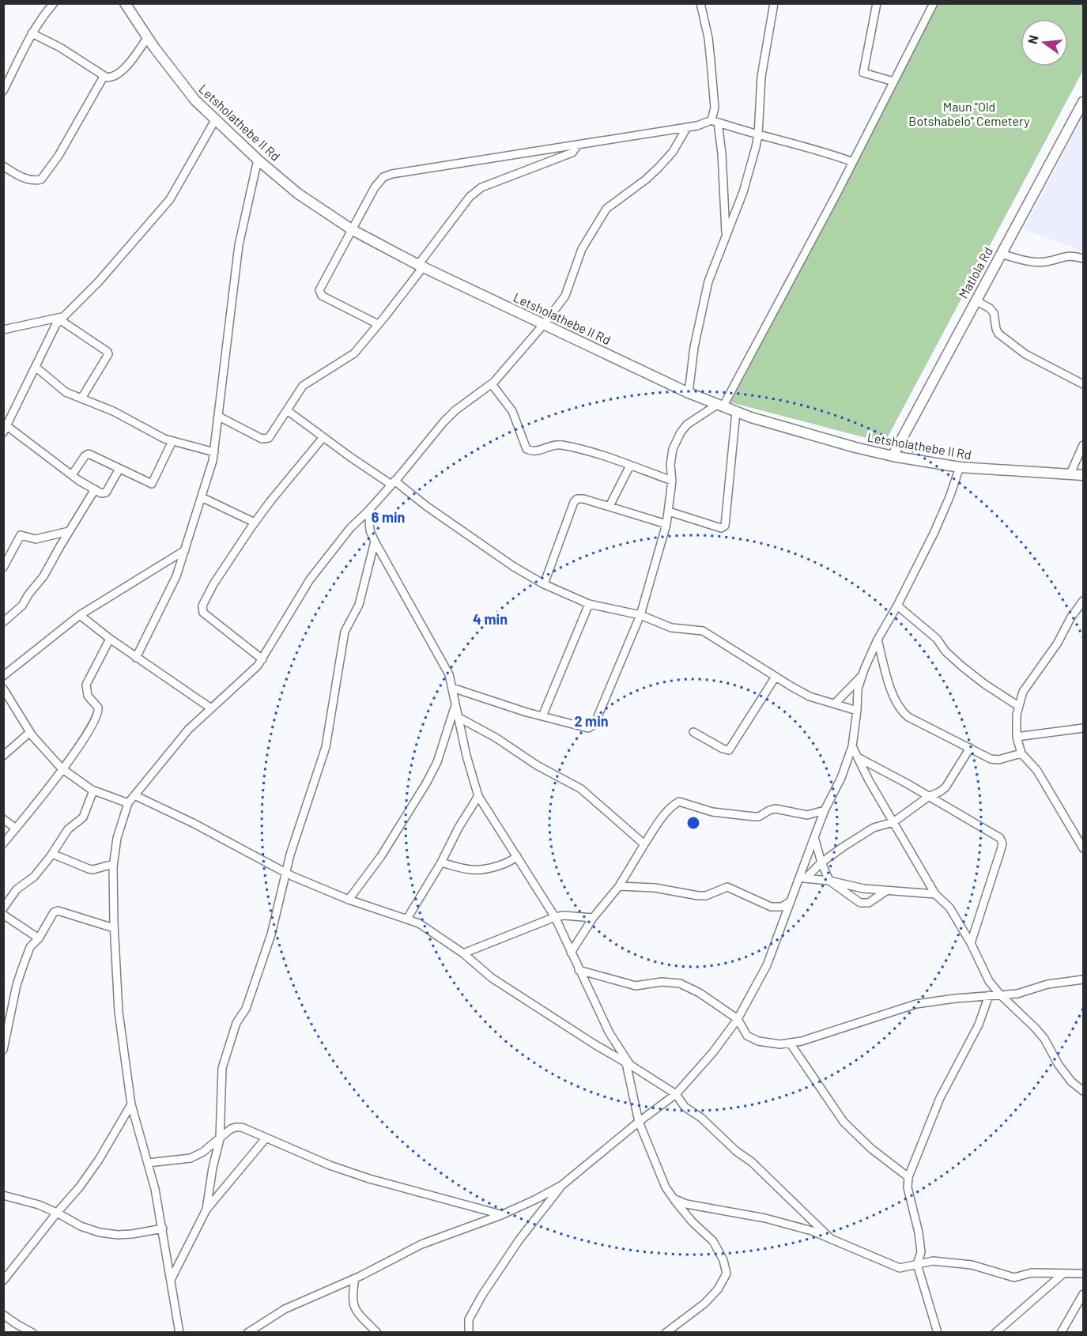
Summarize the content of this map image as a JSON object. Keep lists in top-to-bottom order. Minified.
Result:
{"streets":{"street":["Letsholathebe II Rd","Matlola Rd"]},"crossings":[["Letsholathebe II Rd","Matlola Rd"]],"parks":["Maun \"Old Botshabelo\" Cemetery"],"north":"left","rings":["6 min","4 min","2 min"]}
